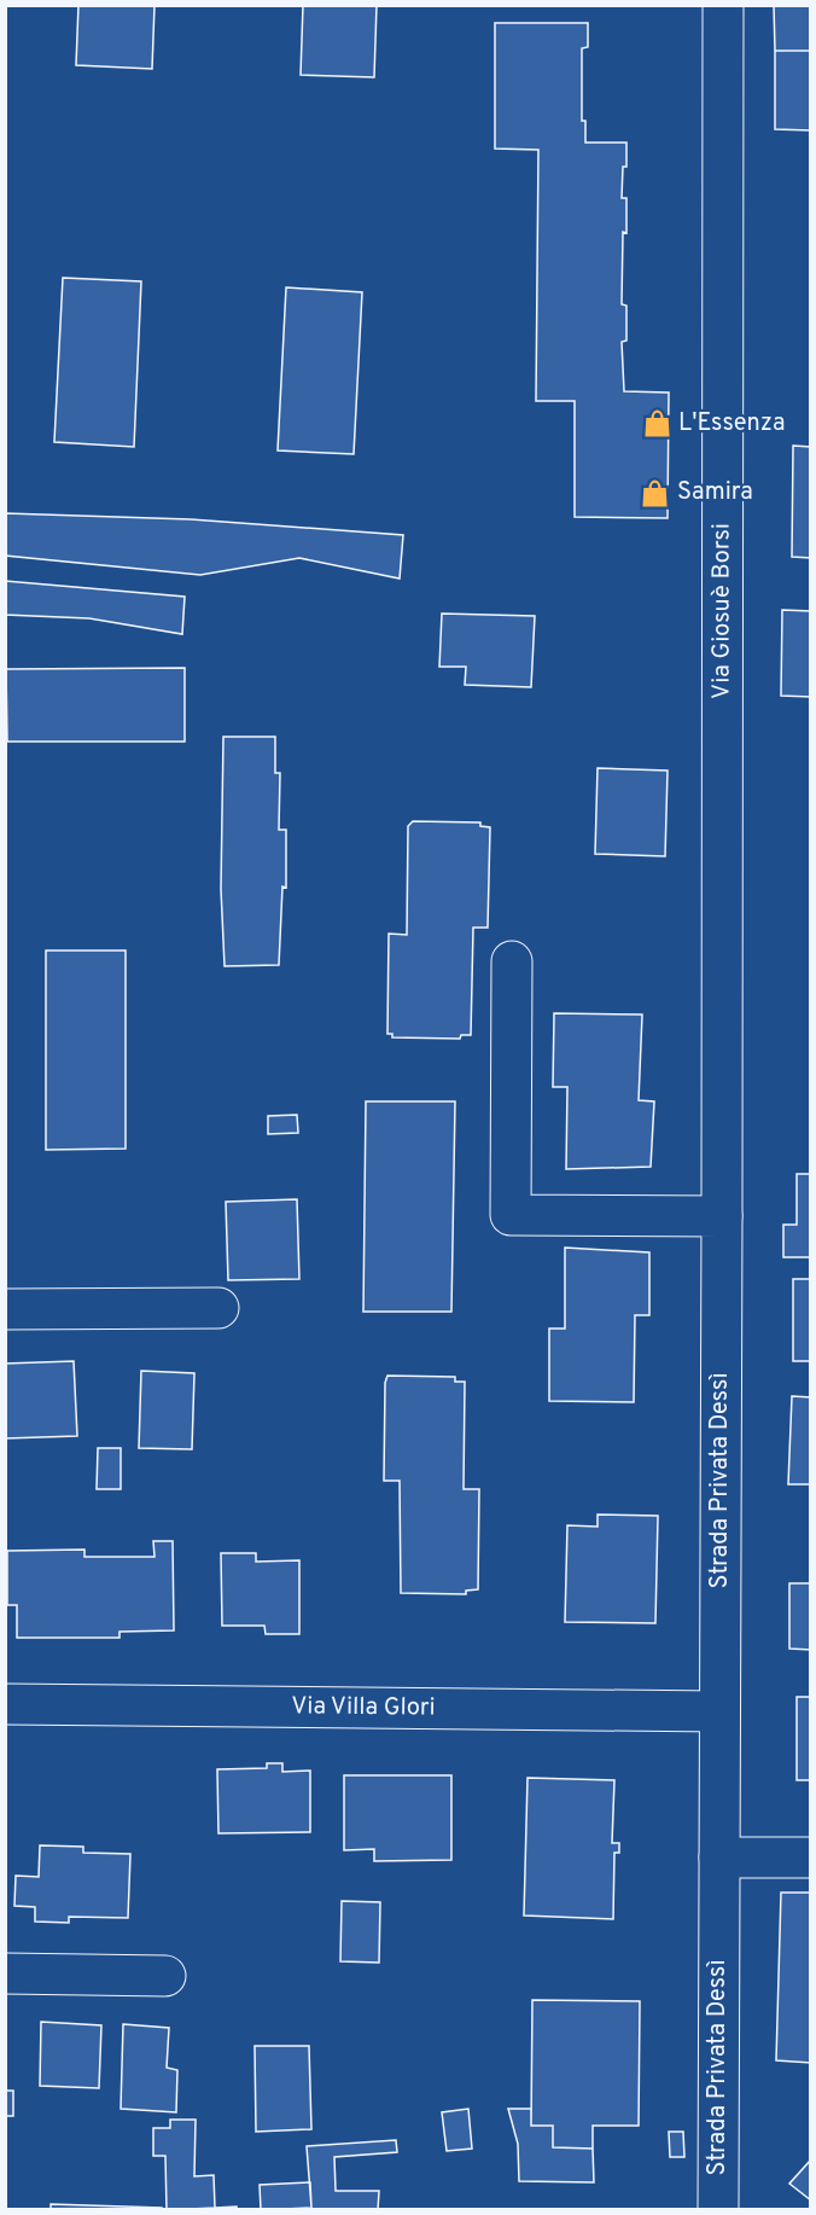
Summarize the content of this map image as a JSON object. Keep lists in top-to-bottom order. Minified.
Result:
{"streets":{"street":["Via Giosuè Borsi","Strada Privata Dessì","Via Villa Glori"]},"crossings":[["Via Giosuè Borsi","Strada Privata Dessì"],["Strada Privata Dessì","Via Villa Glori"]],"places":{"shop":["L'Essenza","Samira"]}}
